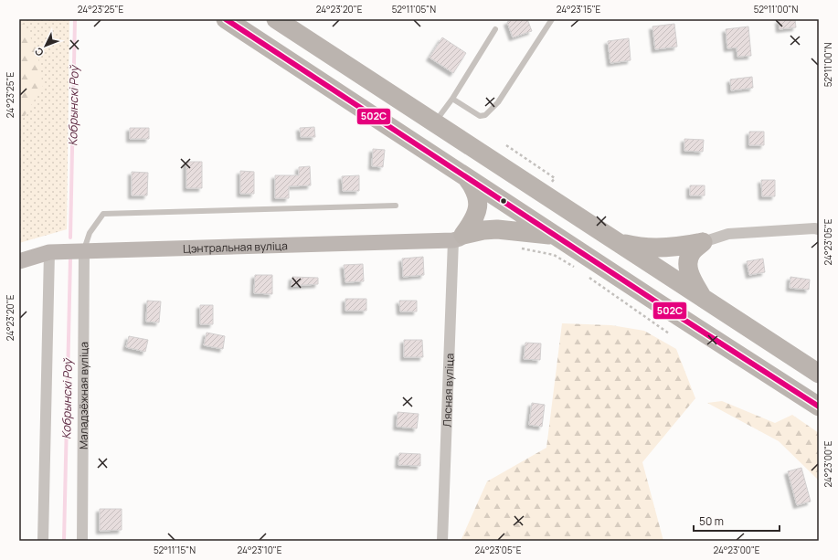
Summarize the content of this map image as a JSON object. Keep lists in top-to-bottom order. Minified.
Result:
{"streets":{"street":["Цэнтральная вуліца","Лясная вуліца","Маладзёжная вуліца"]},"crossings":[["Цэнтральная вуліца","Лясная вуліца"],["Цэнтральная вуліца","Маладзёжная вуліца"]],"water":["Кобрынскі Роў"],"lines":["transit line 502С"],"scale_bar":"50 m","north":"bottom left","coordinates":["24°23'25\"E","24°23'20\"E","52°11'05\"N","24°23'15\"E","52°11'00\"N","24°23'05\"E","24°23'00\"E","52°11'15\"N","24°23'10\"E"]}
